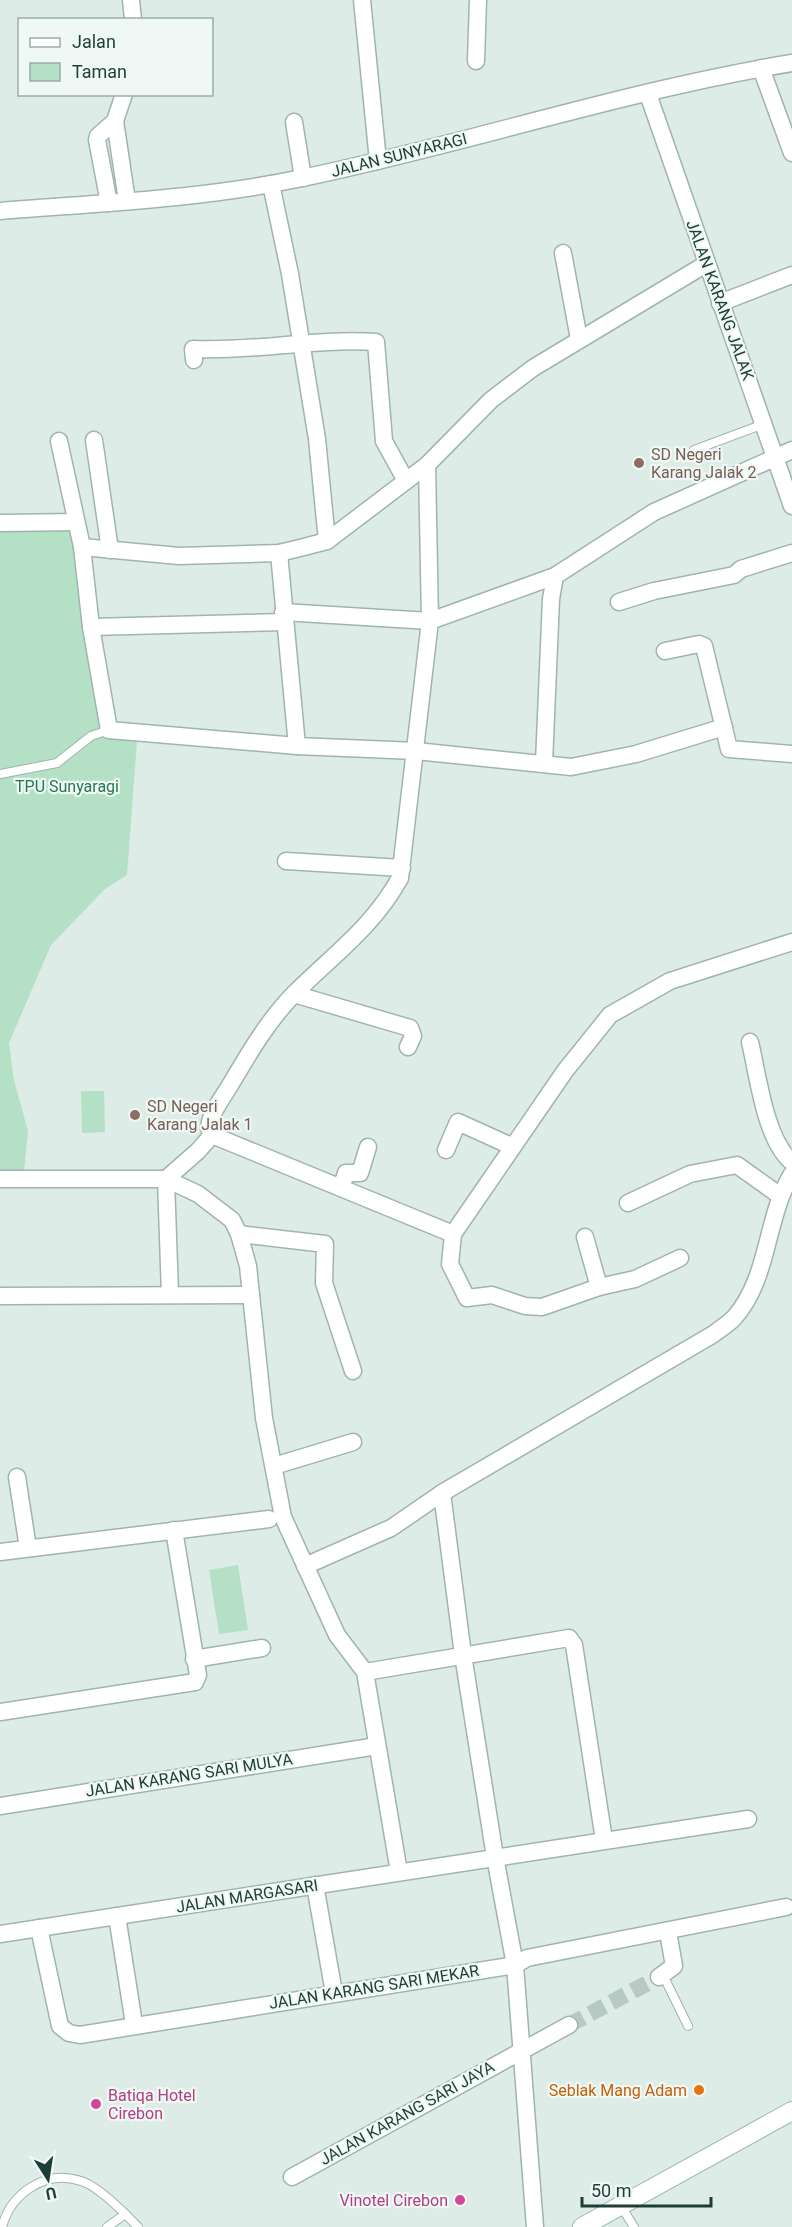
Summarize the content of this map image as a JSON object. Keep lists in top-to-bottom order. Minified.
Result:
{"streets":{"street":["JALAN SUNYARAGI","JALAN KARANG JALAK","JALAN KARANG SARI MULYA","JALAN MARGASARI","JALAN KARANG SARI MEKAR","JALAN KARANG SARI JAYA"]},"crossings":[["JALAN SUNYARAGI","JALAN KARANG JALAK"],["JALAN MARGASARI","JALAN KARANG SARI MEKAR"]],"parks":["TPU Sunyaragi"],"places":["SD Negeri Karang Jalak 2","SD Negeri Karang Jalak 1","Seblak Mang Adam","Batiqa Hotel Cirebon","Vinotel Cirebon"],"legend":["Jalan","Taman"],"scale_bar":"50 m","north":"bottom"}
